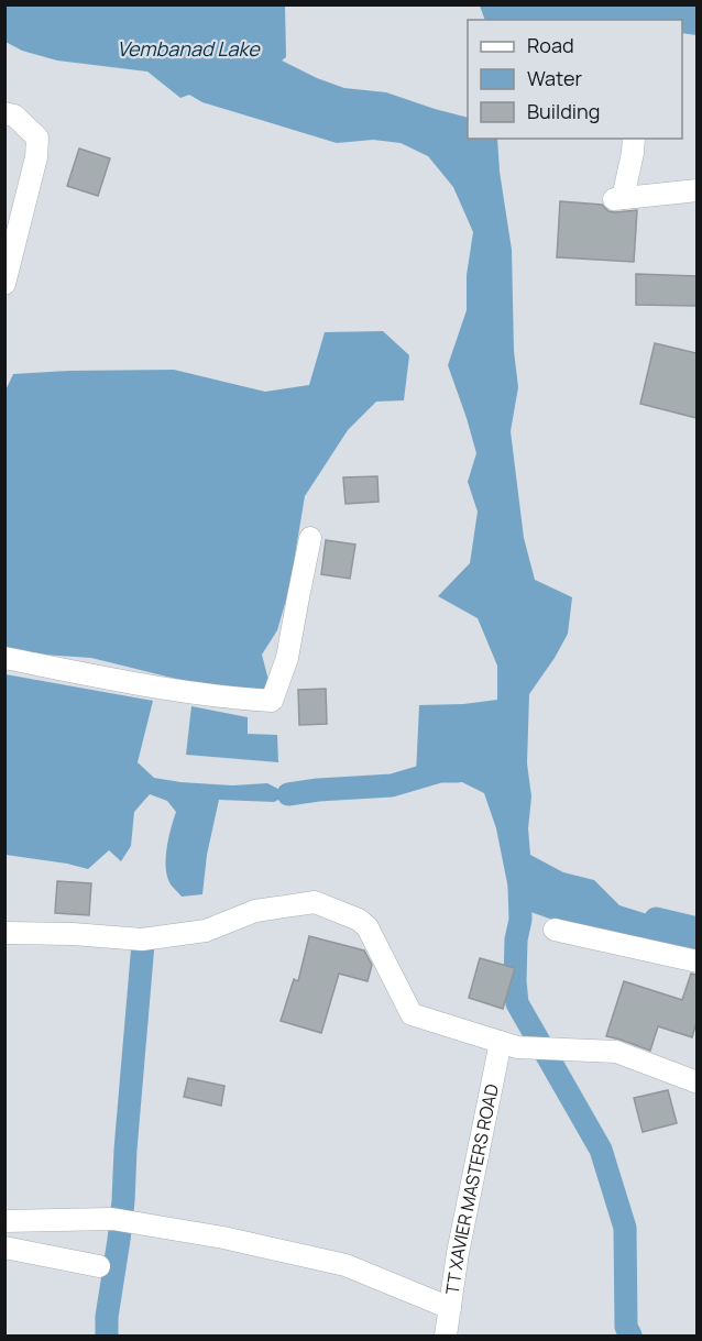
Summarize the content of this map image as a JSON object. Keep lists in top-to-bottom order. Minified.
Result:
{"streets":{"street":["TT XAVIER MASTERS ROAD"]},"water":["Vembanad Lake"],"legend":["Road","Water","Building"]}
